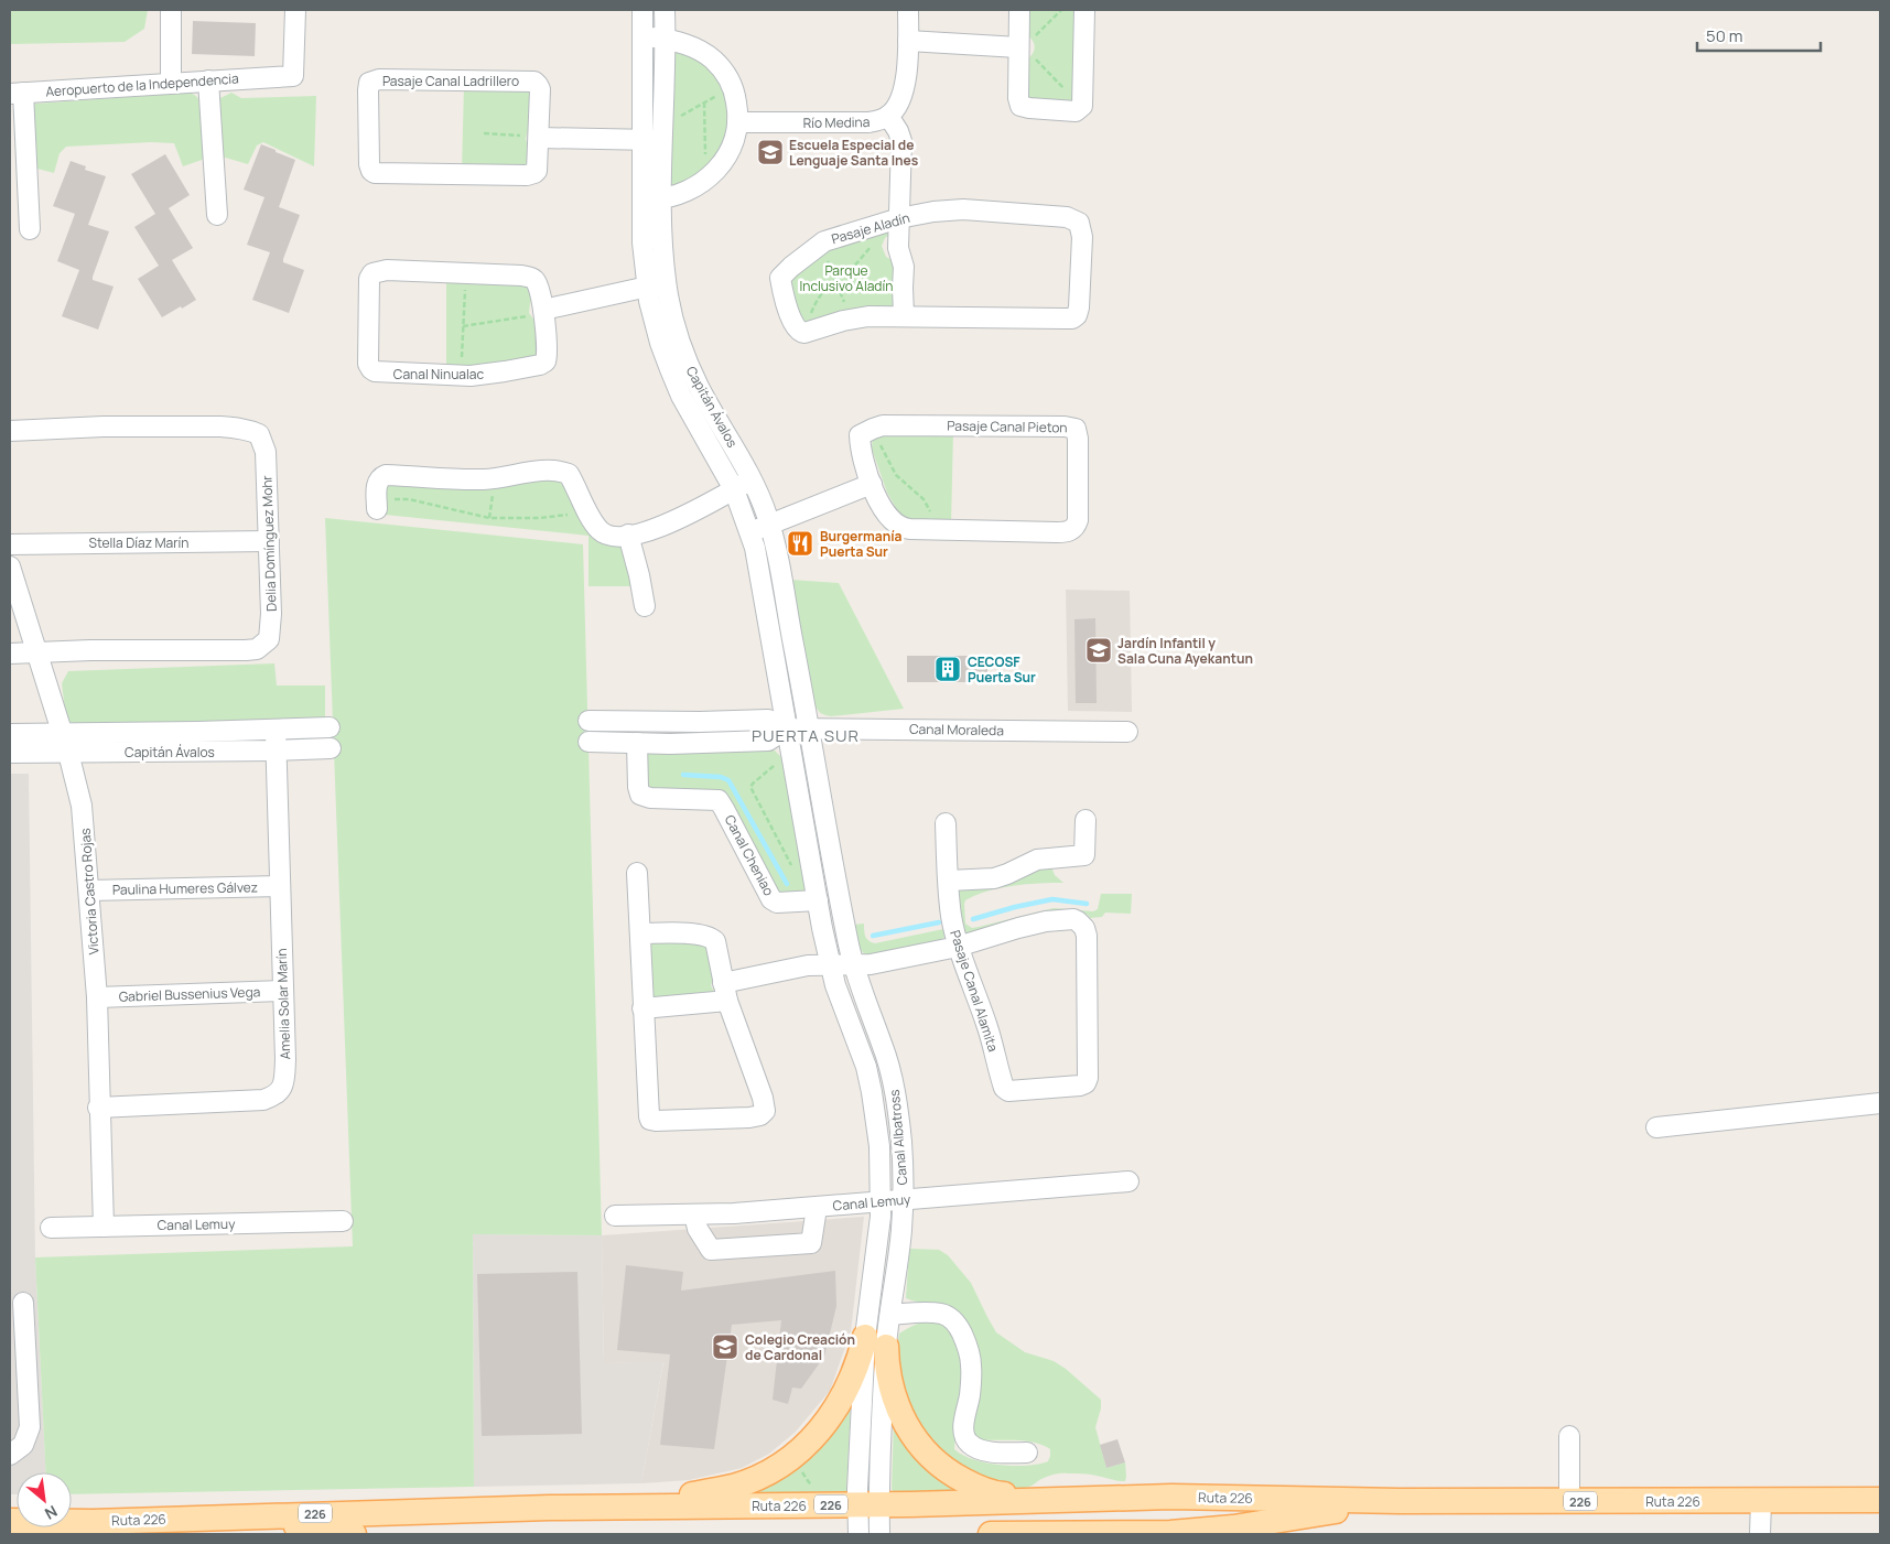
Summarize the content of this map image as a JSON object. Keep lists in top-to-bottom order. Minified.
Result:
{"streets":{"main road":["Ruta 226","226"],"street":["Pasaje Canal Ladrillero","Aeropuerto de la Independencia","Río Medina","Pasaje Aladín","Canal Ninualac","Capitán Ávalos","Pasaje Canal Pieton","Stella Díaz Marín","Delia Domínguez Mohr","Canal Moraleda","Canal Cheniao","Paulina Humeres Gálvez","Victoria Castro Rojas","Pasaje Canal Alamita","Gabriel Bussenius Vega","Amelia Solar Marín","Canal Albatross","Canal Lemuy"]},"crossings":[["Capitán Ávalos","Canal Moraleda"],["Capitán Ávalos","Victoria Castro Rojas"],["Capitán Ávalos","Amelia Solar Marín"],["Capitán Ávalos","Canal Albatross"],["Stella Díaz Marín","Delia Domínguez Mohr"],["Delia Domínguez Mohr","Victoria Castro Rojas"],["Canal Moraleda","Canal Cheniao"],["Canal Moraleda","Canal Albatross"],["Canal Cheniao","Canal Albatross"],["Paulina Humeres Gálvez","Victoria Castro Rojas"],["Paulina Humeres Gálvez","Amelia Solar Marín"],["Victoria Castro Rojas","Gabriel Bussenius Vega"],["Victoria Castro Rojas","Amelia Solar Marín"],["Victoria Castro Rojas","Canal Lemuy"],["Gabriel Bussenius Vega","Amelia Solar Marín"],["Canal Albatross","Canal Lemuy"],["Canal Albatross","Ruta 226"]],"districts":["PUERTA SUR"],"parks":["Parque Inclusivo Aladín"],"places":{"school or university":["Escuela Especial de Lenguaje Santa Ines","Jardín Infantil y Sala Cuna Ayekantun","Colegio Creación de Cardonal"],"restaurant":["Burgermanía Puerta Sur"],"building":["CECOSF Puerta Sur"]},"scale_bar":"50 m","north":"bottom right"}
